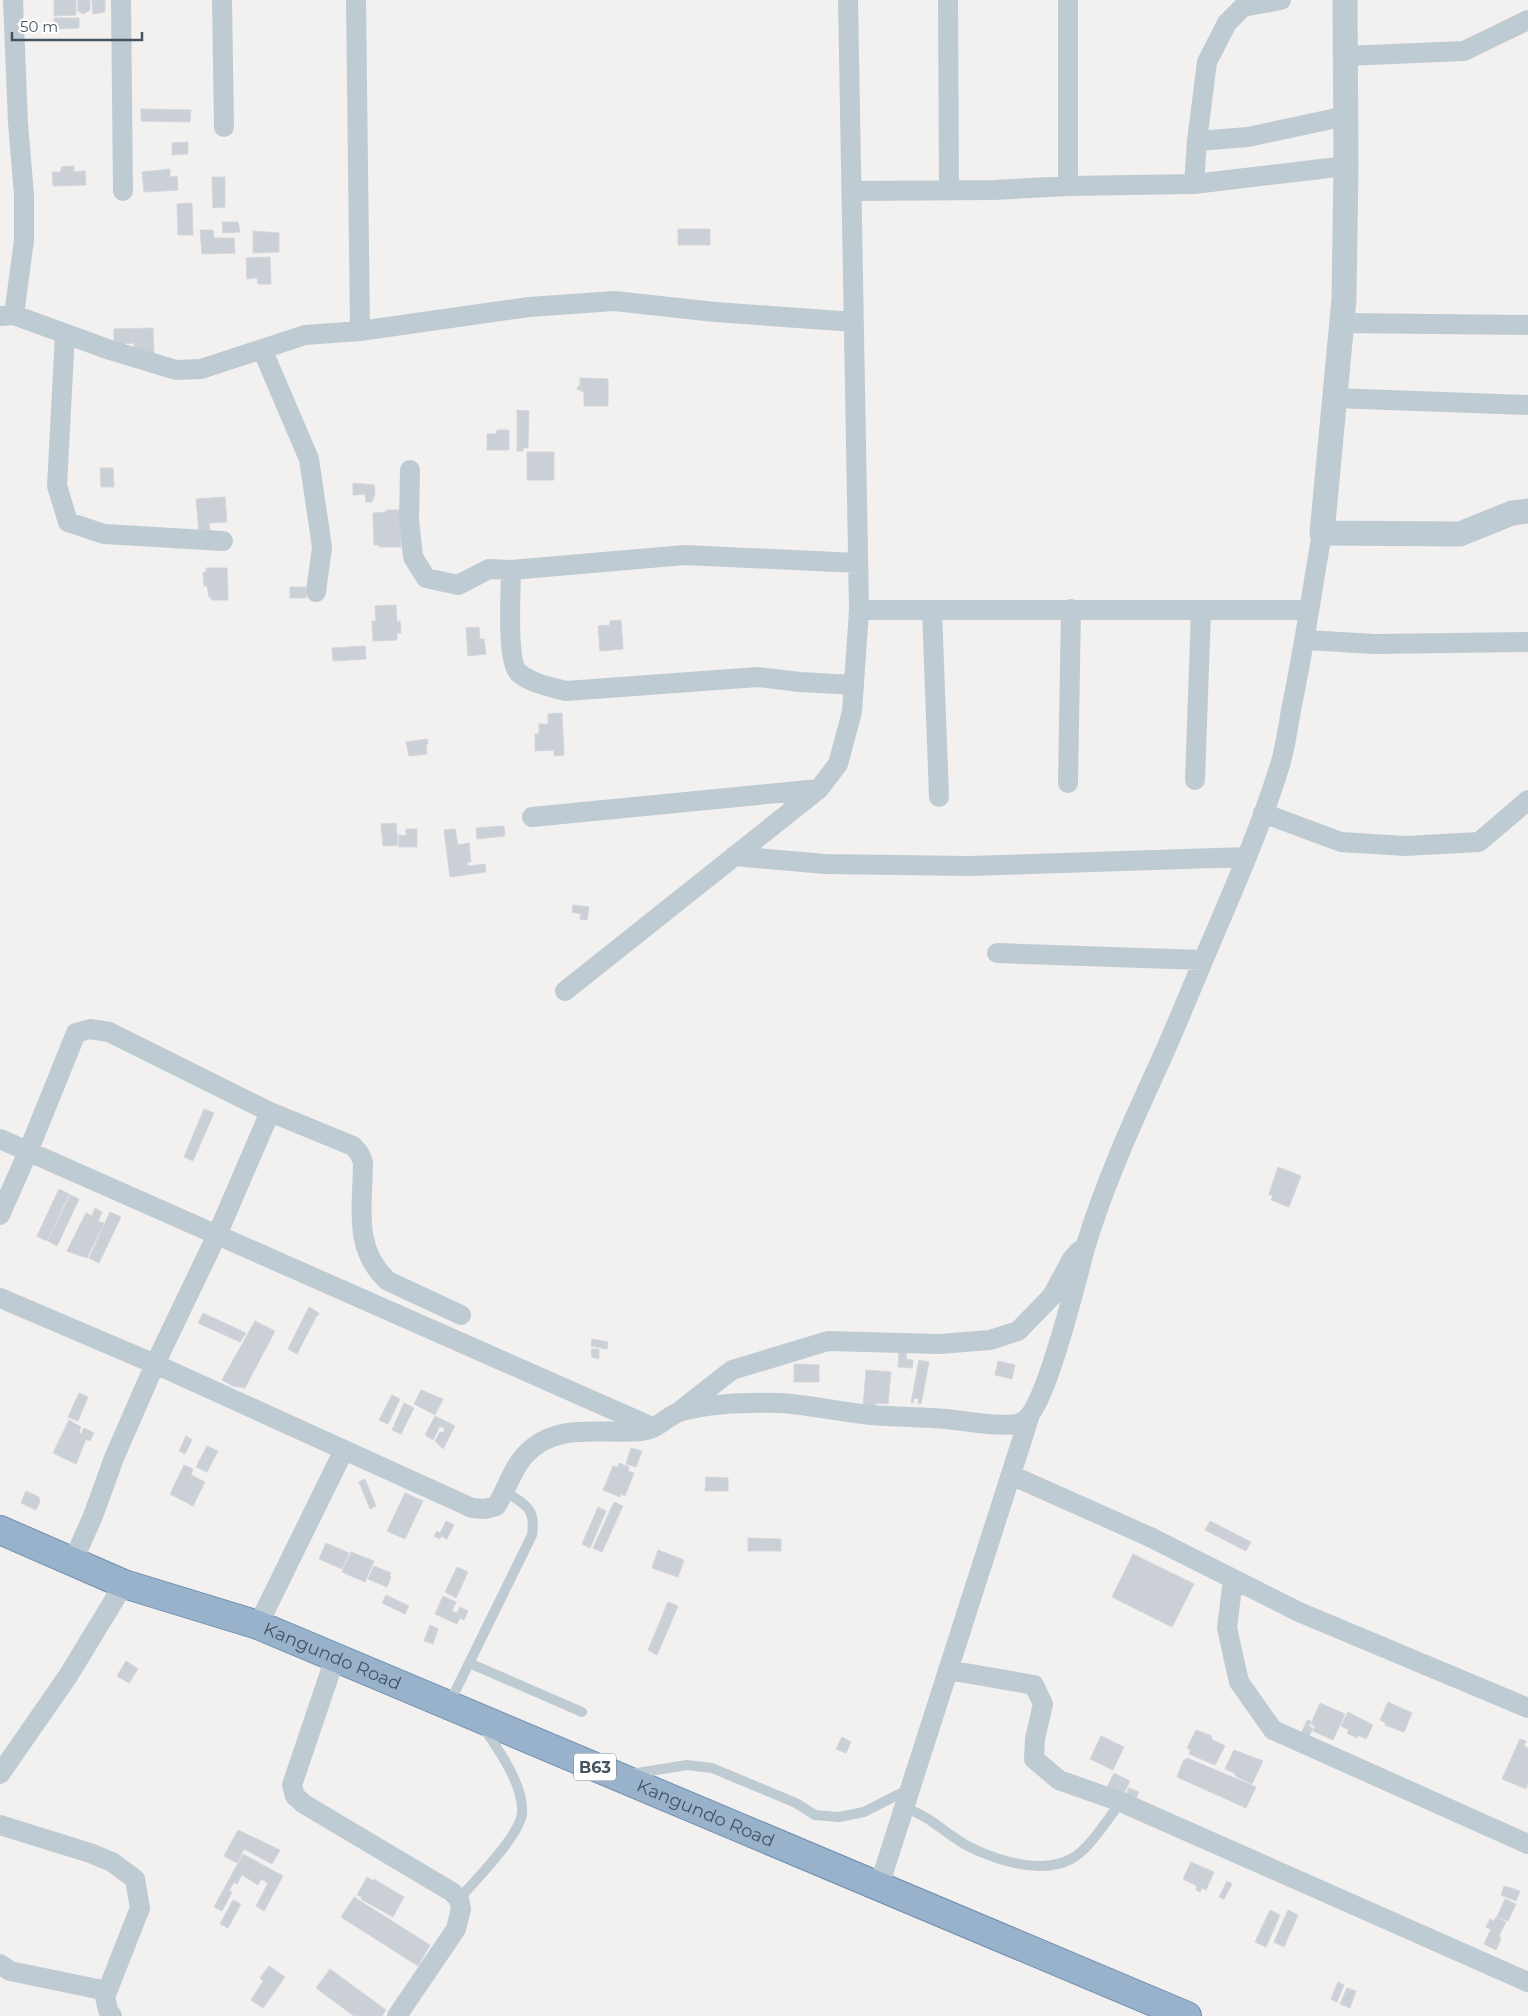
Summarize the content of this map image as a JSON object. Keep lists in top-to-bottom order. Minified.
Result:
{"streets":{"highway":["Kangundo Road","B63"]},"scale_bar":"50 m"}
